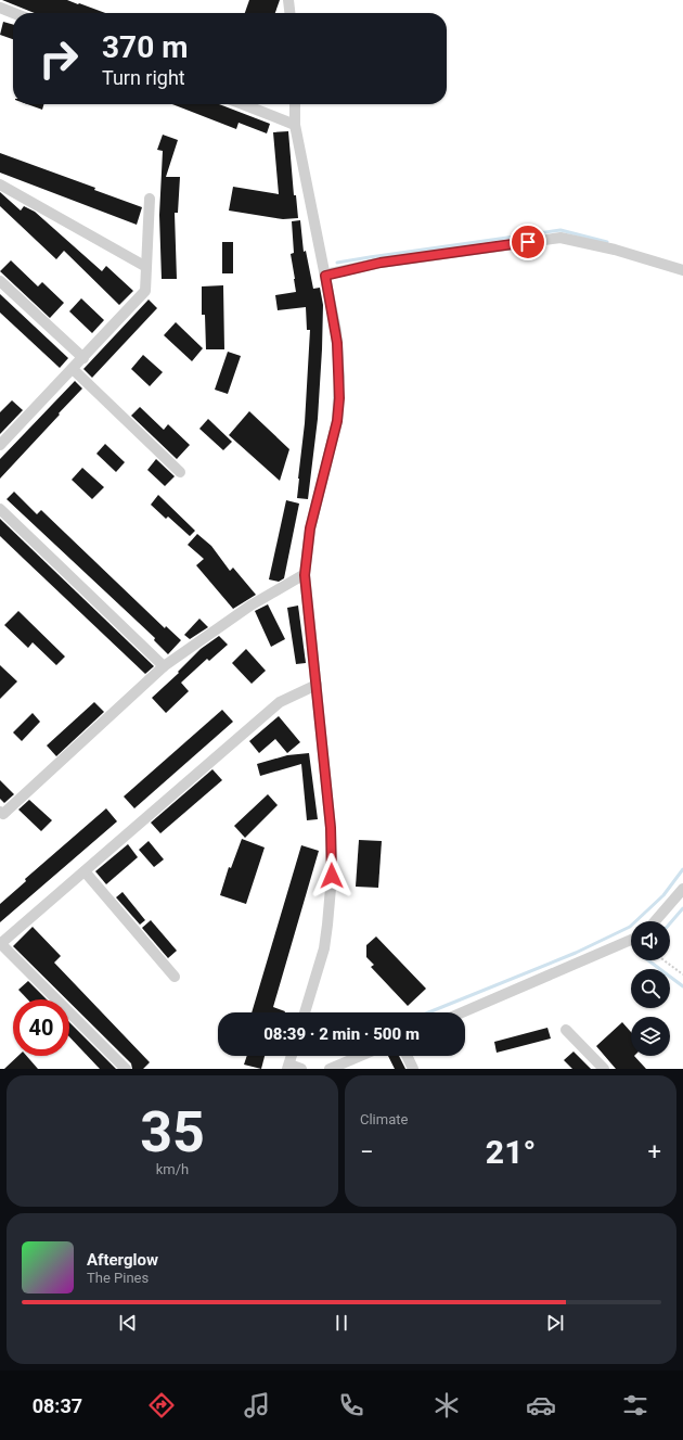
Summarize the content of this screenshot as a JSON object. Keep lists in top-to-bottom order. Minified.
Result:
{"page":{"turn":["370 m","Turn right"],"limit":"40","trip":"08:39 · 2 min · 500 m","tile":[["35","km/h"],"Climate"],"heat":["−","21°","+"],"song":["Afterglow","The Pines"],"tabs":"08:37"}}
